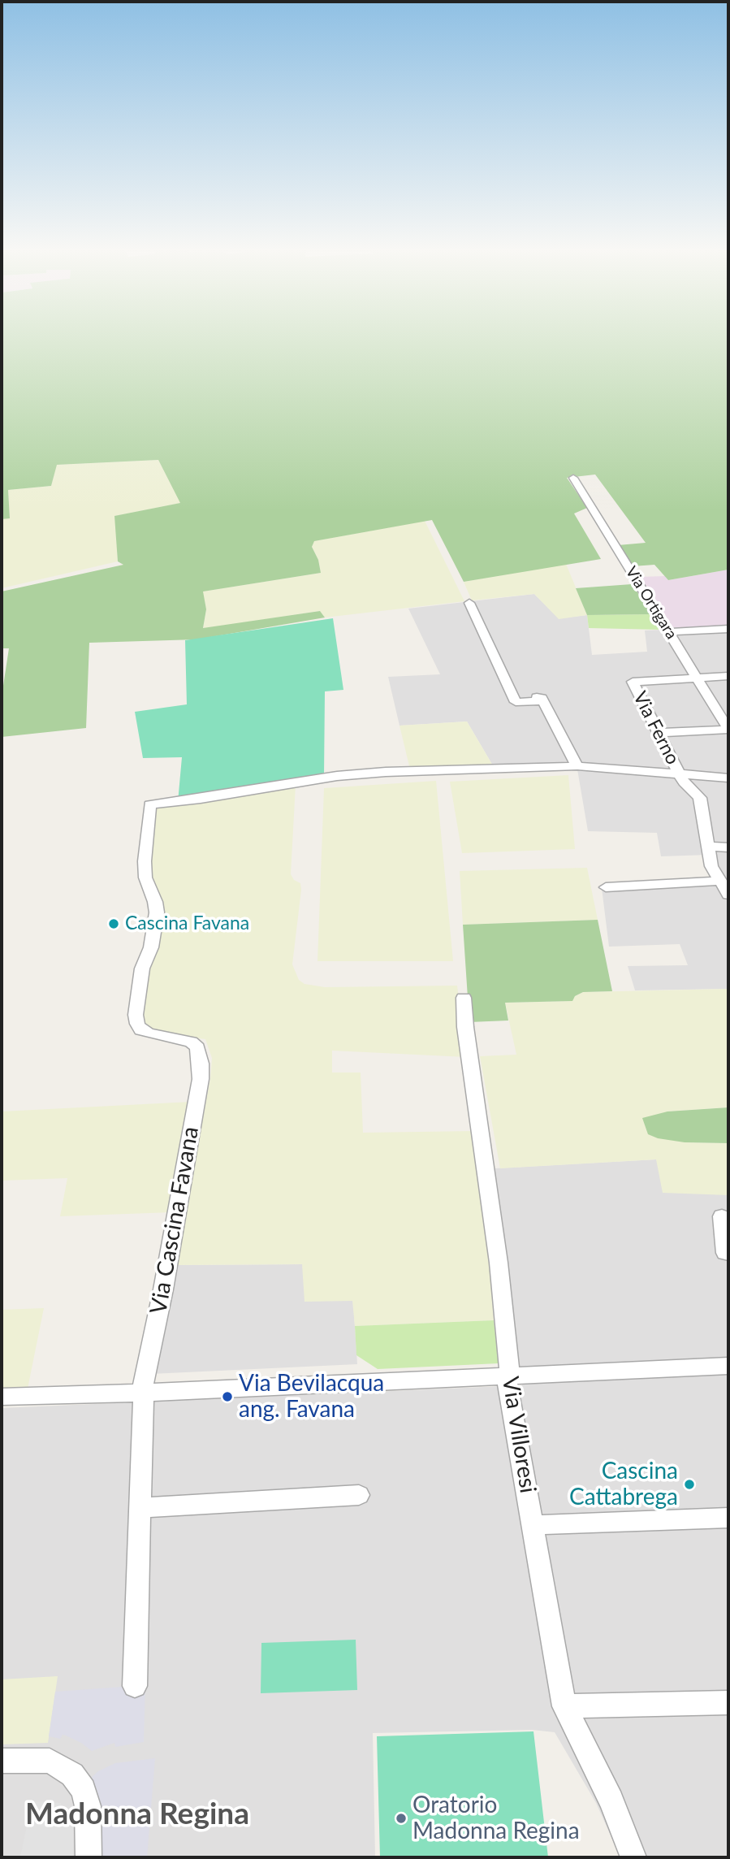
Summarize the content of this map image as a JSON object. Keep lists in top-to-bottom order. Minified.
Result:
{"streets":{"street":["Via Ortigara","Via Ferno","Via Cascina Favana","Via Villoresi"]},"crossings":[["Via Ortigara","Via Ferno"]],"districts":["Madonna Regina"],"places":["Cascina Favana","Via Bevilacqua ang. Favana","Cascina Cattabrega","Oratorio Madonna Regina"]}
